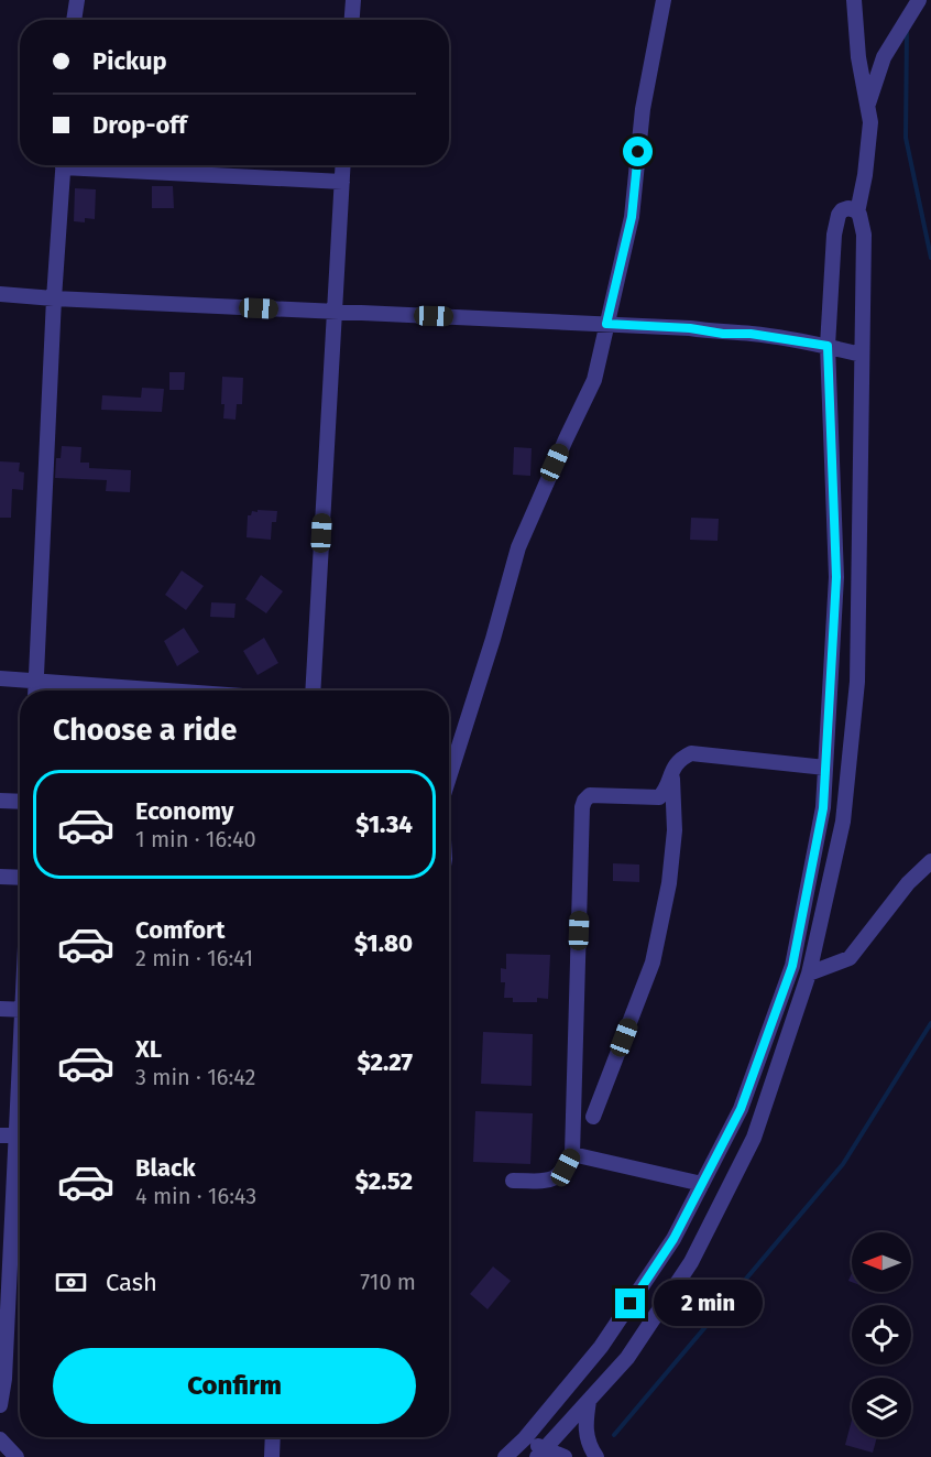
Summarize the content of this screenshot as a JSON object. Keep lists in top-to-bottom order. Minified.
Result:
{"north":"left","page":{"banner":["Pickup","Drop-off"],"heading":"Choose a ride","list":[{"name":"Economy","note":"1 min · 16:40","value":"$1.34"},{"name":"Comfort","note":"2 min · 16:41","value":"$1.80"},{"name":"XL","note":"3 min · 16:42","value":"$2.27"},{"name":"Black","note":"4 min · 16:43","value":"$2.52"}],"pay":["Cash","710 m"],"bubble":"2 min","buttons":"Confirm"}}
